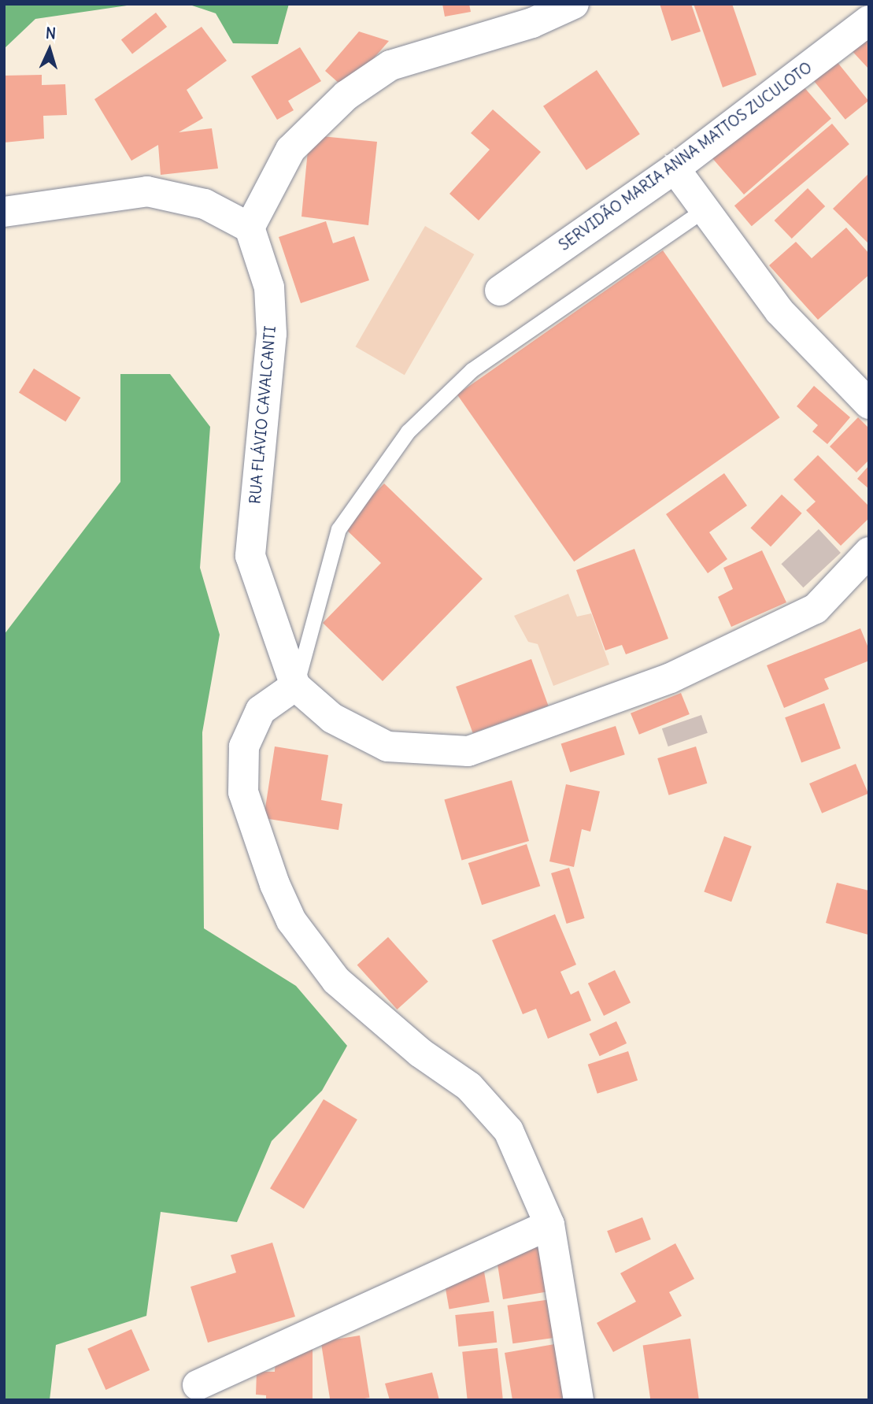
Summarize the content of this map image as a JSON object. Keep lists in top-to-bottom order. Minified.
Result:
{"streets":{"street":["SERVIDÃO MARIA ANNA MATTOS ZUCULOTO","RUA FLÁVIO CAVALCANTI"]},"north":"top"}
